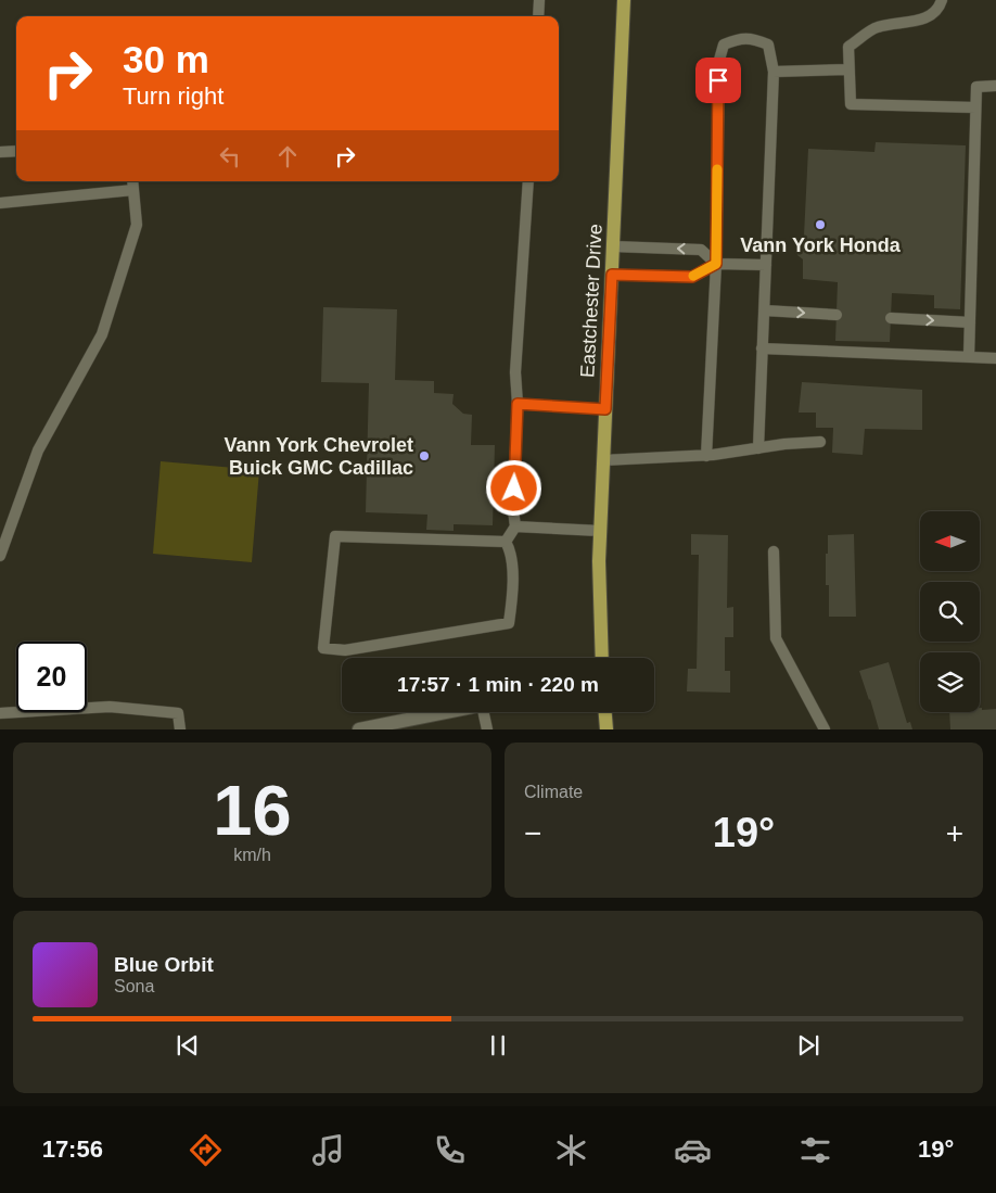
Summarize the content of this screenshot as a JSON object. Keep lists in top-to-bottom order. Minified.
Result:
{"streets":{"main road":["Eastchester Drive"]},"places":["Vann York Honda","Vann York Chevrolet Buick GMC Cadillac"],"north":"left","page":{"turn":["30 m","Turn right"],"limit":"20","trip":"17:57 · 1 min · 220 m","tile":[["16","km/h"],"Climate"],"heat":["−","19°","+"],"song":["Blue Orbit","Sona"],"tabs":["17:56","19°"]}}
